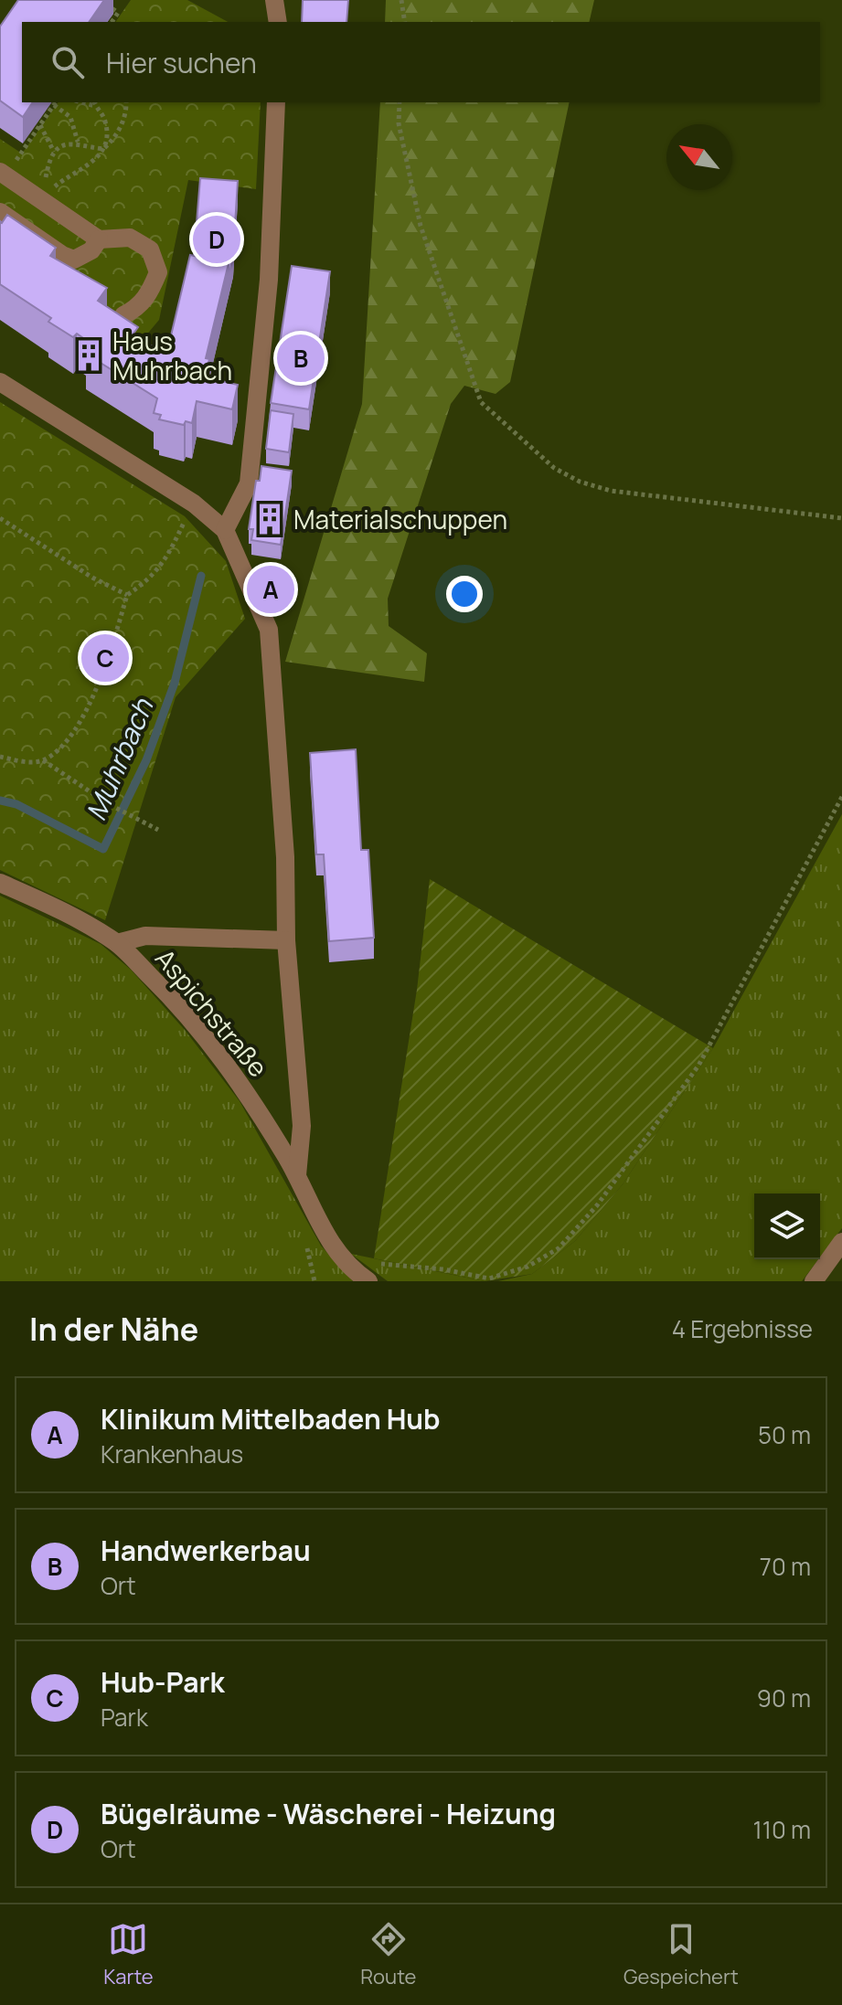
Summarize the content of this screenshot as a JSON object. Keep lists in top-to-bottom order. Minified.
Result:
{"streets":{"street":["Aspichstraße"]},"water":["Muhrbach"],"places":{"building":["Haus Muhrbach","Materialschuppen"]},"north":"top left","page":{"search":"Hier suchen","pins":["D","B","A","C"],"heading":["In der Nähe","4 Ergebnisse"],"list":[{"mark":"A","name":"Klinikum Mittelbaden Hub","note":"Krankenhaus","value":"50 m"},{"mark":"B","name":"Handwerkerbau","note":"Ort","value":"70 m"},{"mark":"C","name":"Hub-Park","note":"Park","value":"90 m"},{"mark":"D","name":"Bügelräume - Wäscherei - Heizung","note":"Ort","value":"110 m"}],"nav":["Karte","Route","Gespeichert"]}}
